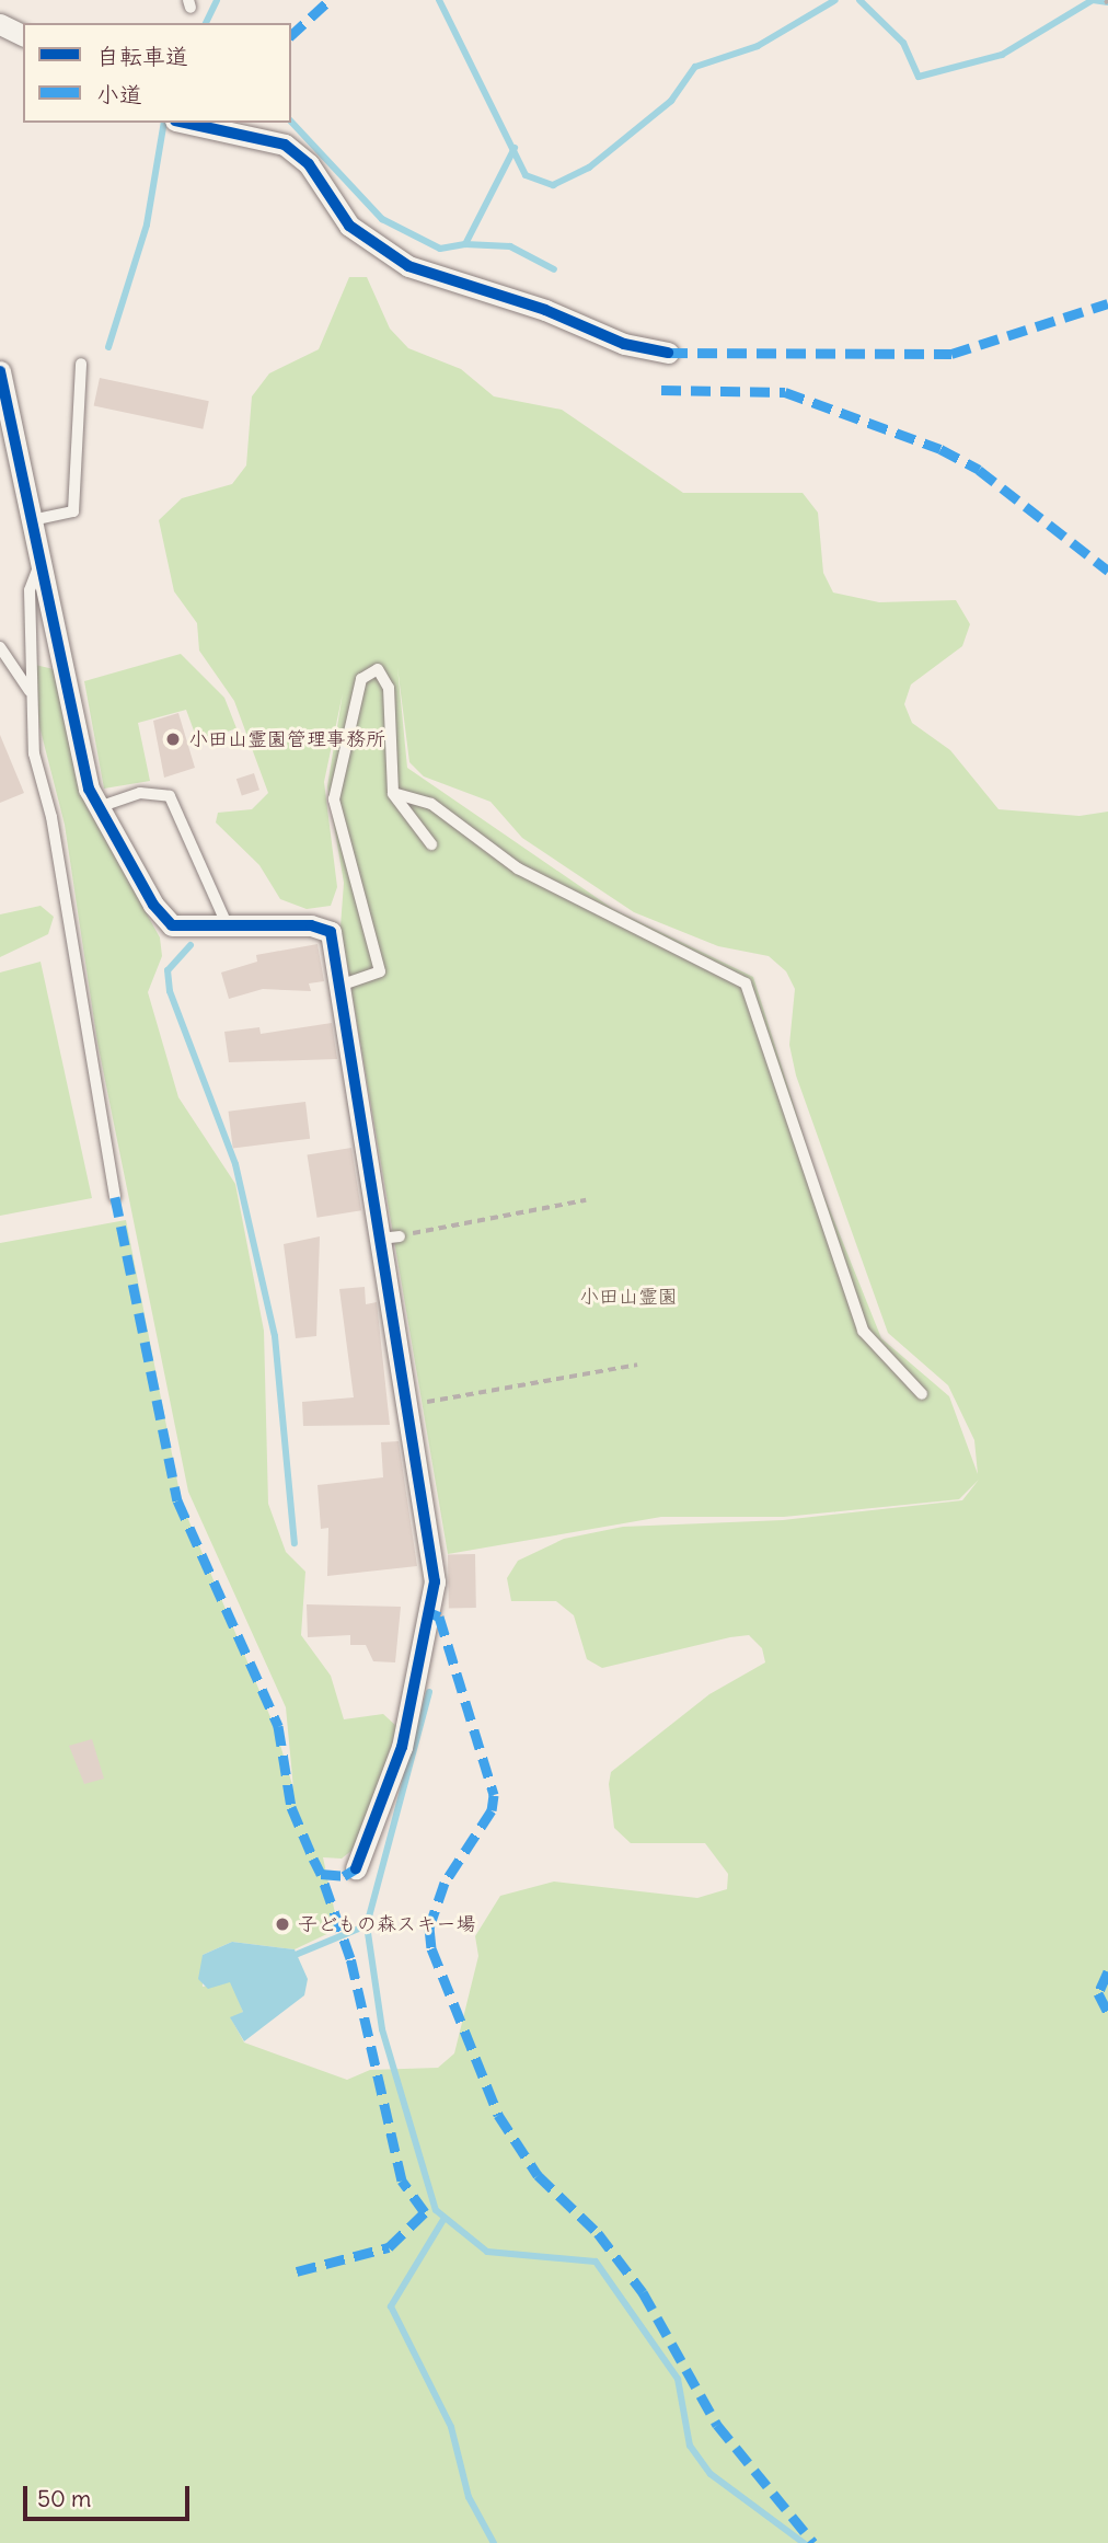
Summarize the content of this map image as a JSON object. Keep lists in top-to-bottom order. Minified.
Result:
{"parks":["小田山霊園"],"places":["小田山霊園管理事務所","子どもの森スキー場"],"legend":["自転車道","小道"],"scale_bar":"50 m"}
